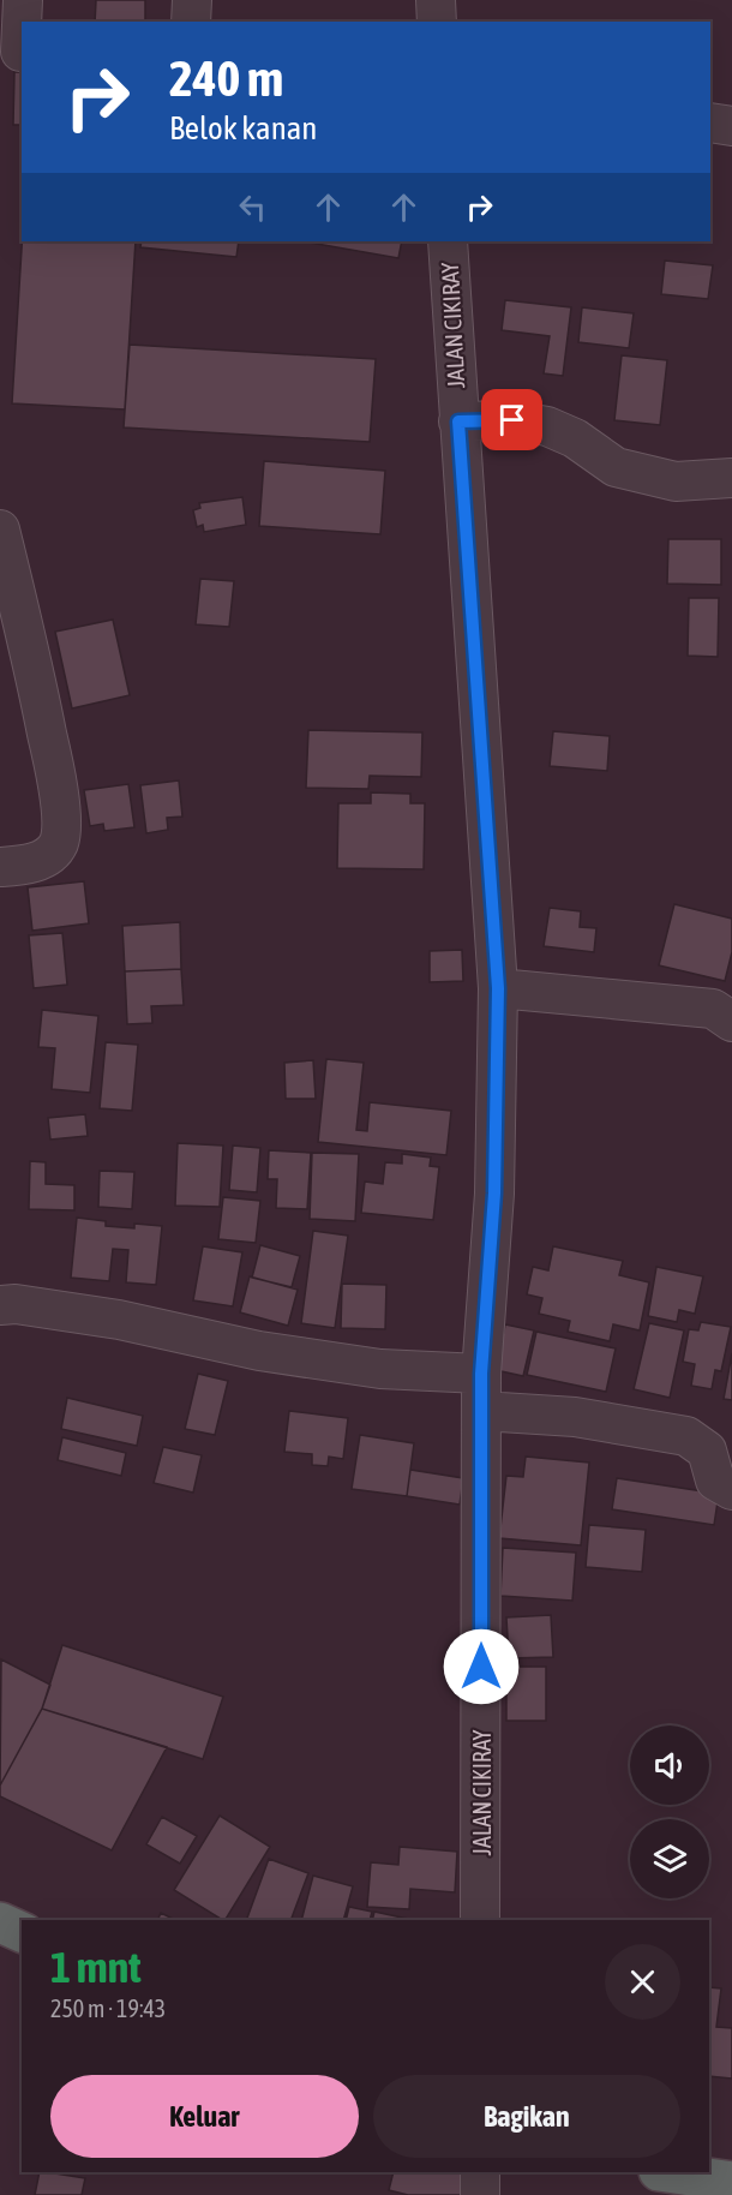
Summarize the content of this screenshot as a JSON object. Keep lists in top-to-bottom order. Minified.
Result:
{"streets":{"street":["JALAN CIKIRAY"]},"page":{"turn":["240 m","Belok kanan"],"heading":["1 mnt","250 m · 19:43"],"buttons":["Keluar","Bagikan"]}}
